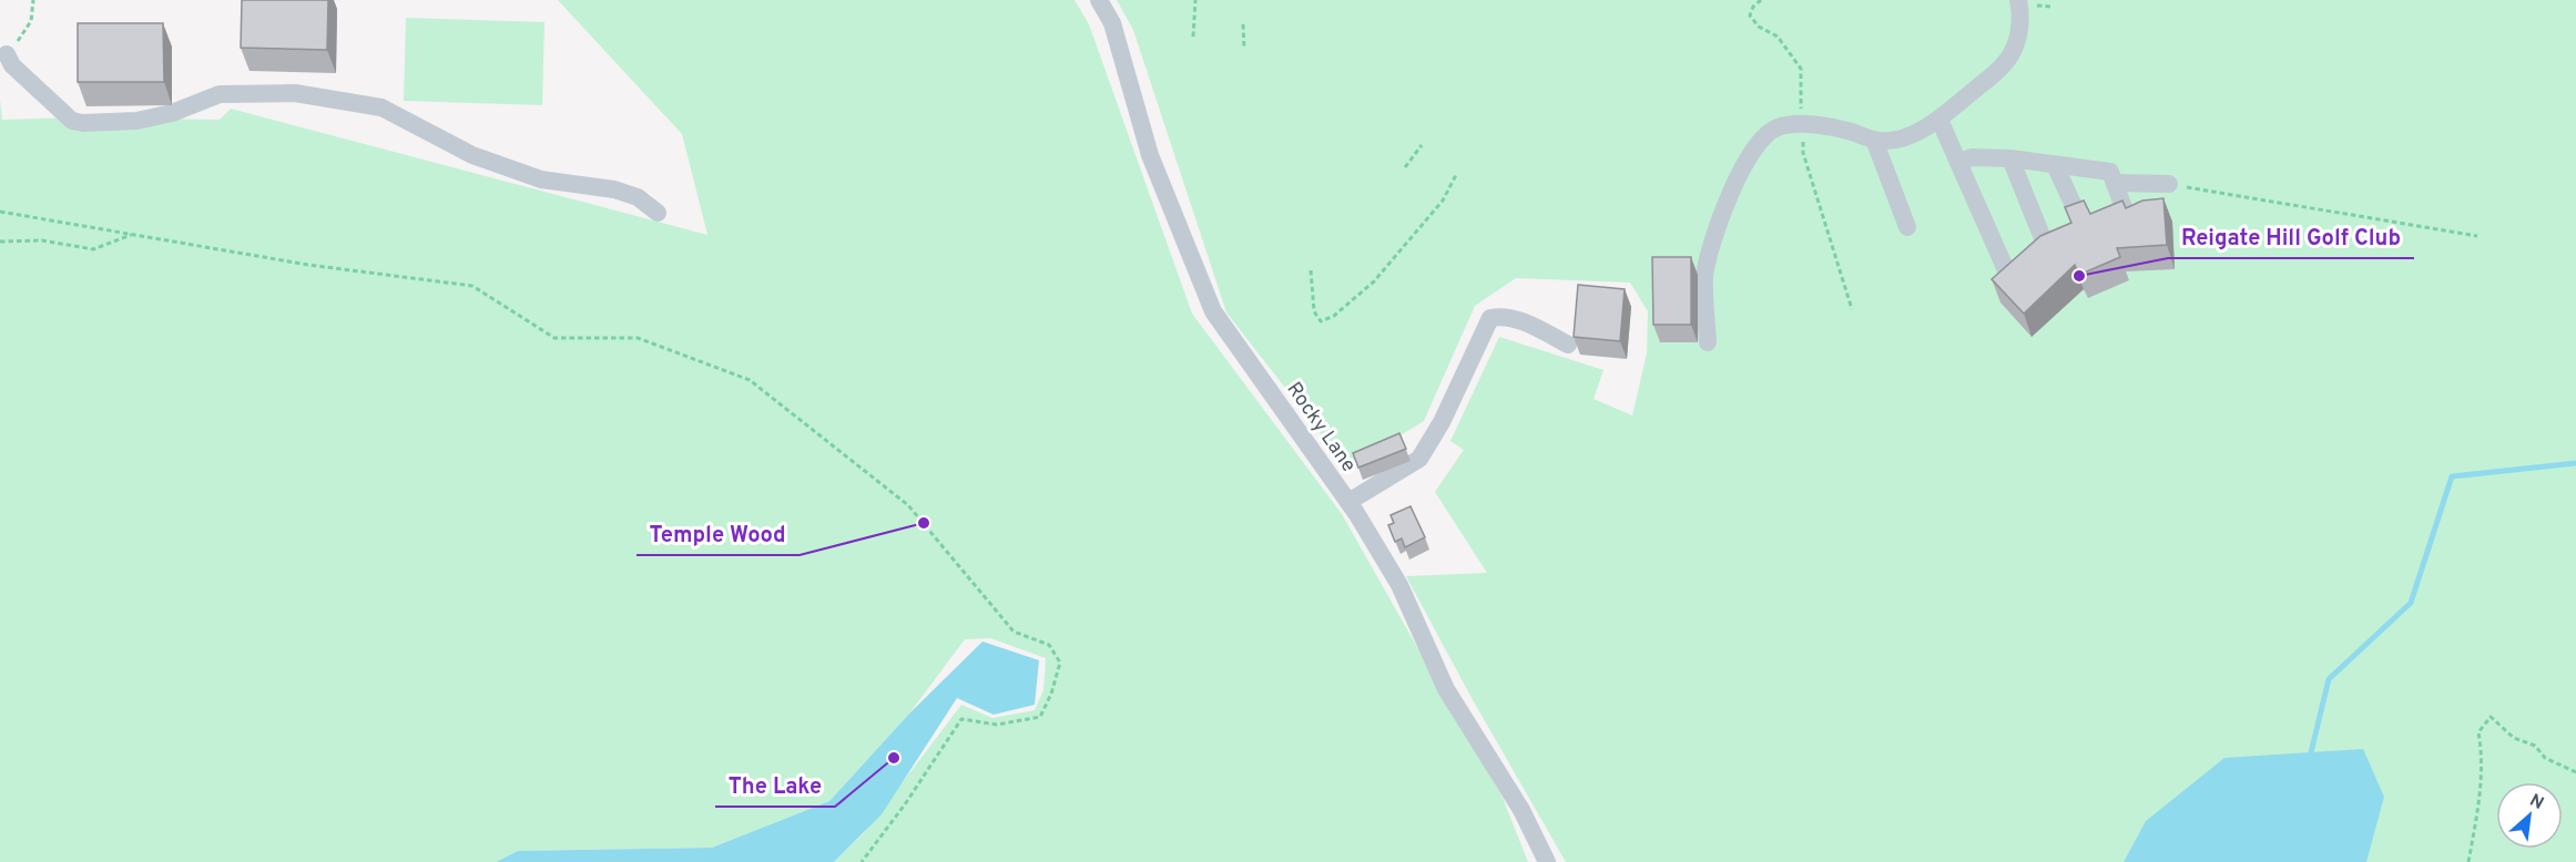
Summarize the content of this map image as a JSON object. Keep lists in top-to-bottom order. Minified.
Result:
{"streets":{"street":["Rocky Lane"]},"places":["Reigate Hill Golf Club","Temple Wood","The Lake"],"north":"top right"}
